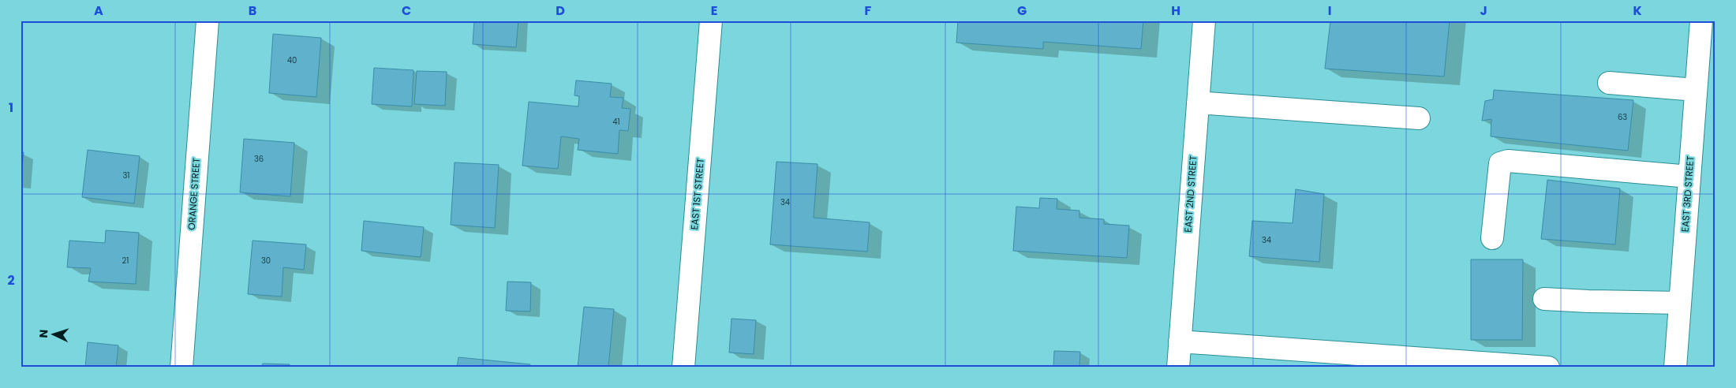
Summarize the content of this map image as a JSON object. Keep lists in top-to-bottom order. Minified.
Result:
{"streets":{"street":["ORANGE STREET","EAST 1ST STREET","EAST 2ND STREET","EAST 3RD STREET"]},"house_numbers":["40","63","41","36","31","34","34","21","30"],"north":"left","grid":{"columns":["A","B","C","D","E","F","G","H","I","J","K"],"rows":["1","2"]}}
